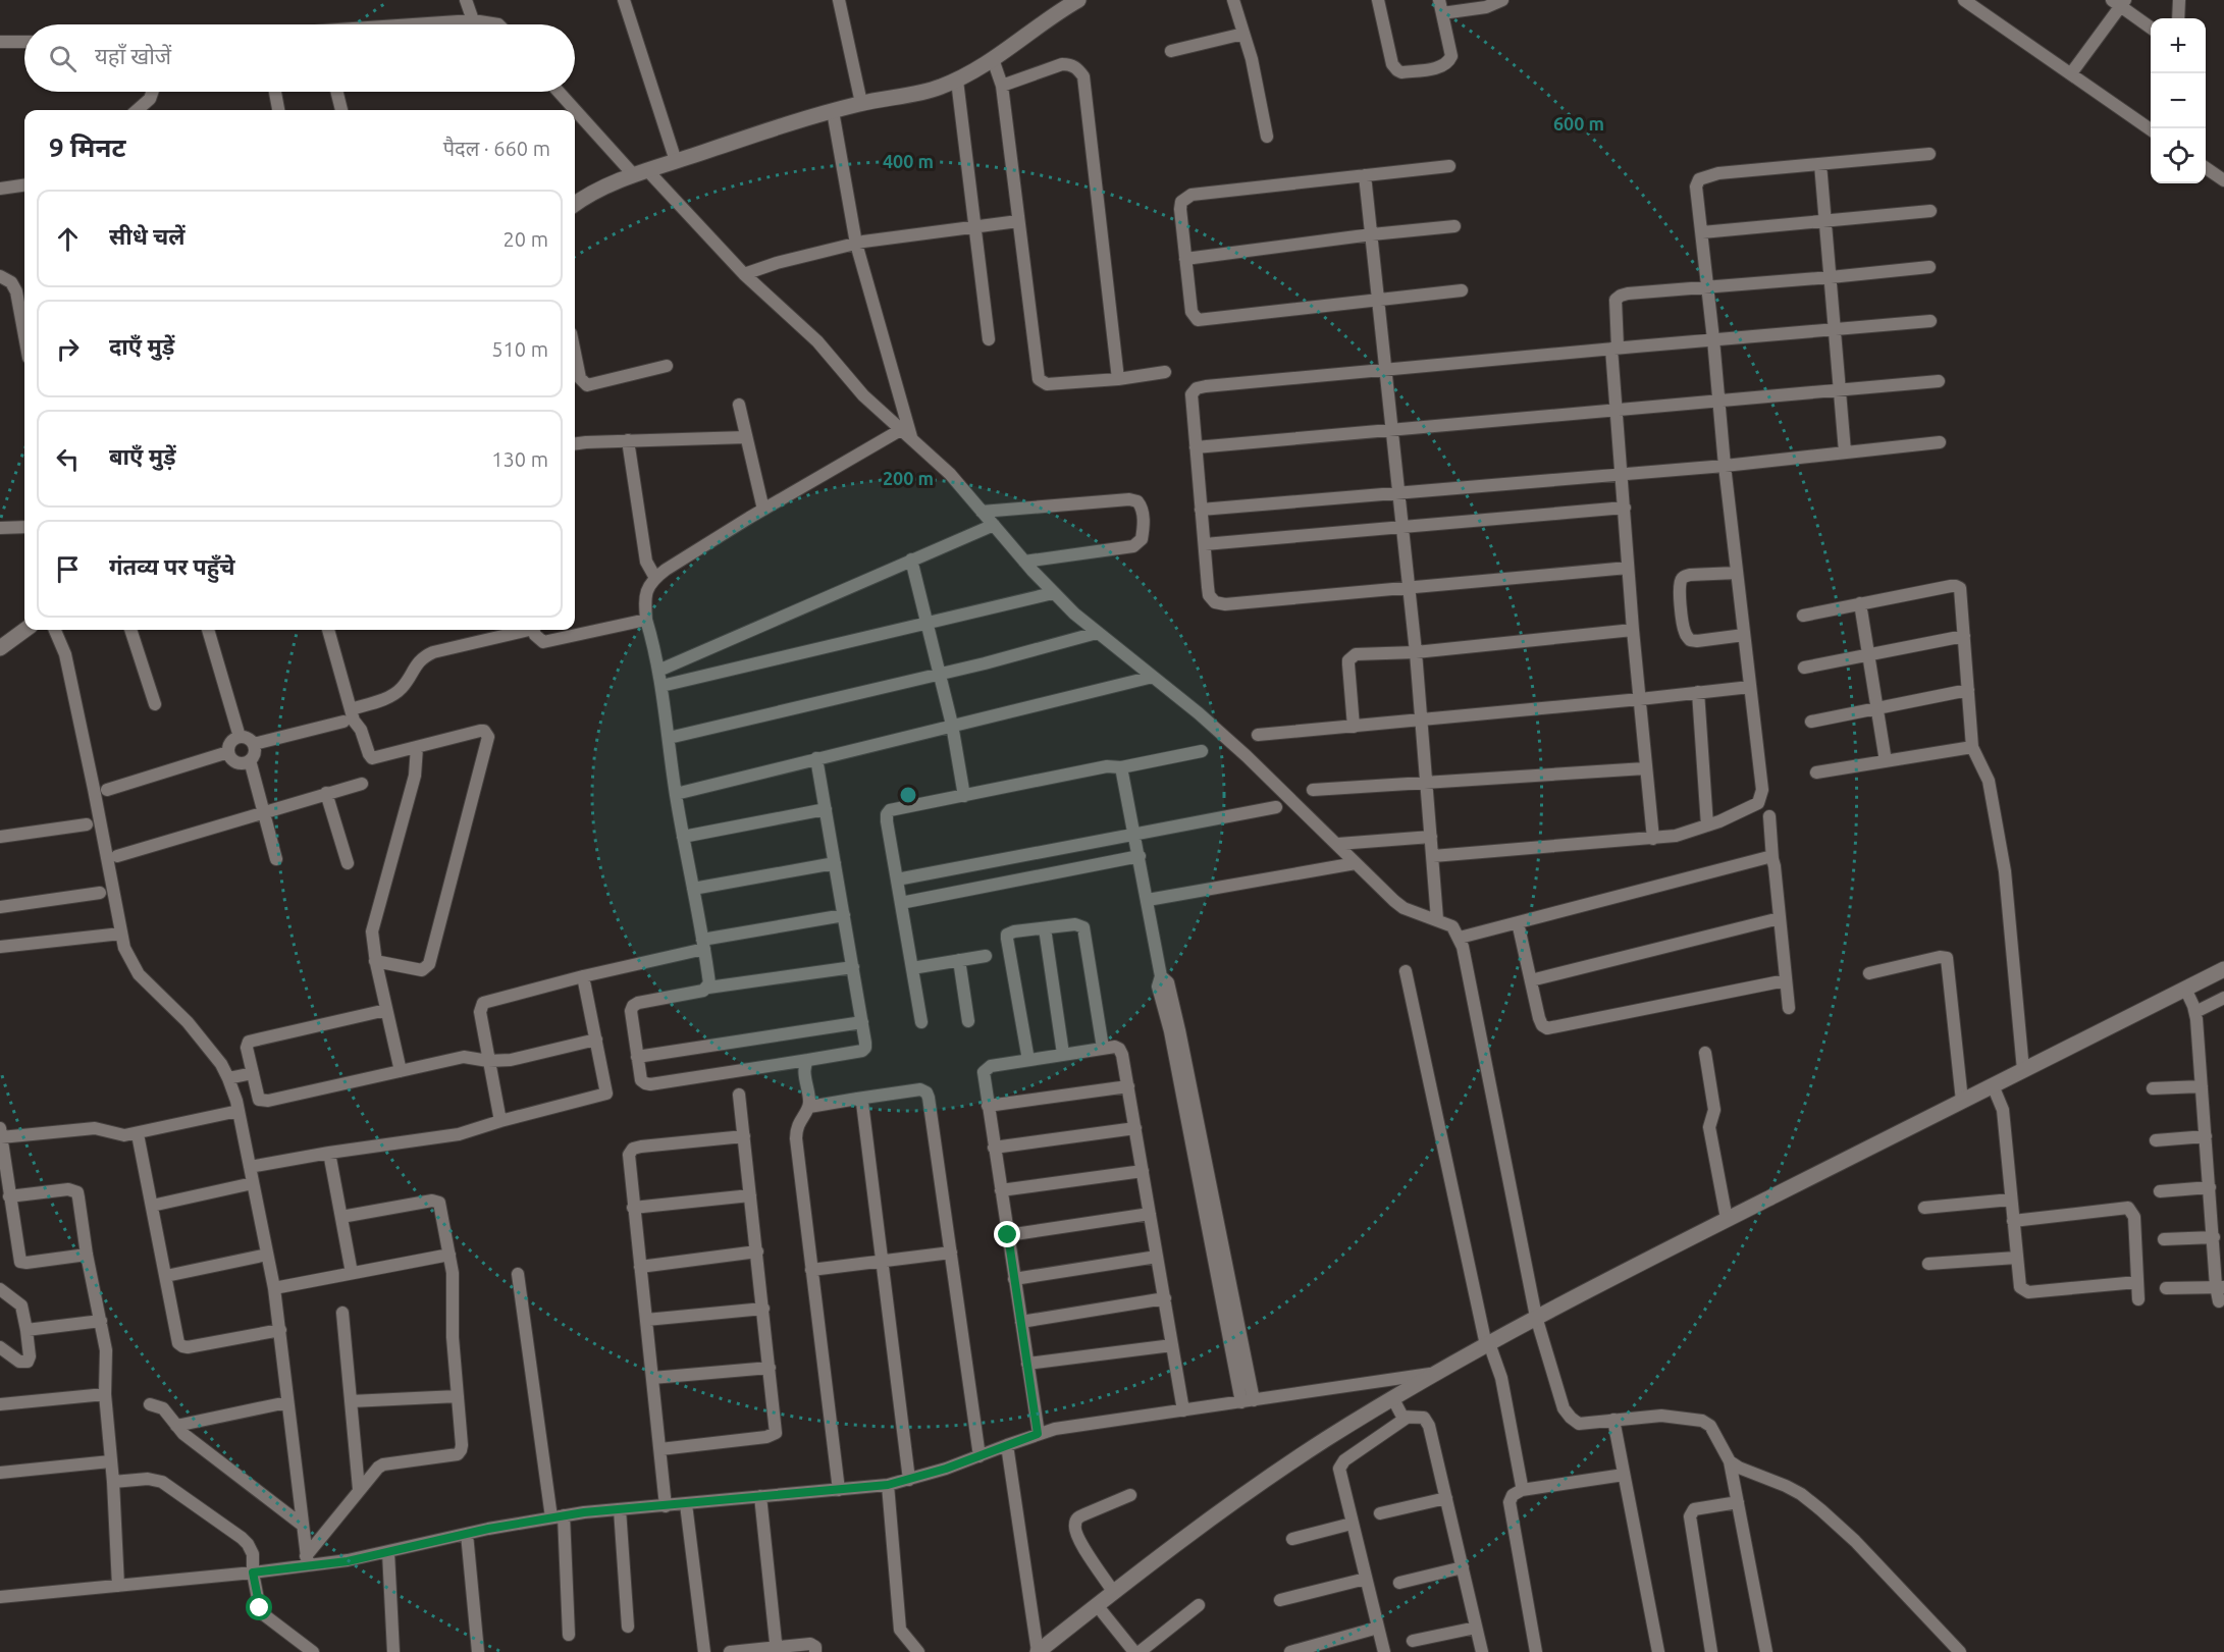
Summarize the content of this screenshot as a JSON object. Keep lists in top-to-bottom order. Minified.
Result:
{"page":{"map_buttons":["+","−"],"search":"यहाँ खोजें","heading":["9 मिनट","पैदल · 660 m"],"list":[["सीधे चलें","20 m"],["दाएँ मुड़ें","510 m"],["बाएँ मुड़ें","130 m"],"गंतव्य पर पहुँचे"]},"rings":["600 m","400 m","200 m"]}
